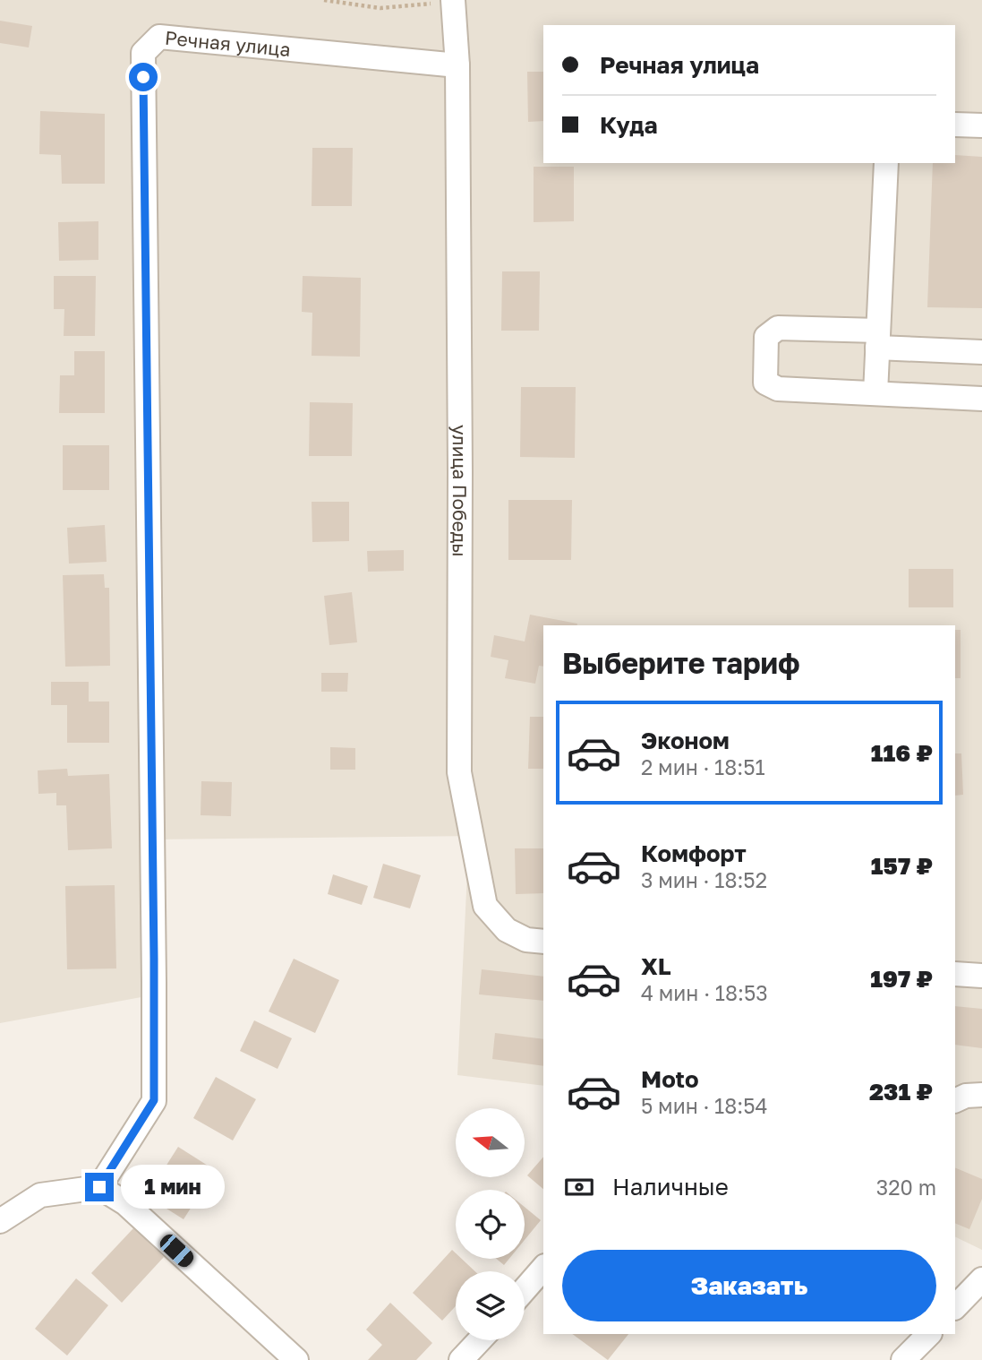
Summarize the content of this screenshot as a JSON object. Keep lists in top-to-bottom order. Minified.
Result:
{"streets":{"street":["Речная улица","улица Победы"]},"crossings":[["Речная улица","улица Победы"]],"north":"left","page":{"banner":["Речная улица","Куда"],"heading":"Выберите тариф","list":[{"name":"Эконом","note":"2 мин · 18:51","value":"116 ₽"},{"name":"Комфорт","note":"3 мин · 18:52","value":"157 ₽"},{"name":"XL","note":"4 мин · 18:53","value":"197 ₽"},{"name":"Moto","note":"5 мин · 18:54","value":"231 ₽"}],"pay":["Наличные","320 m"],"bubble":"1 мин","buttons":"Заказать"}}
